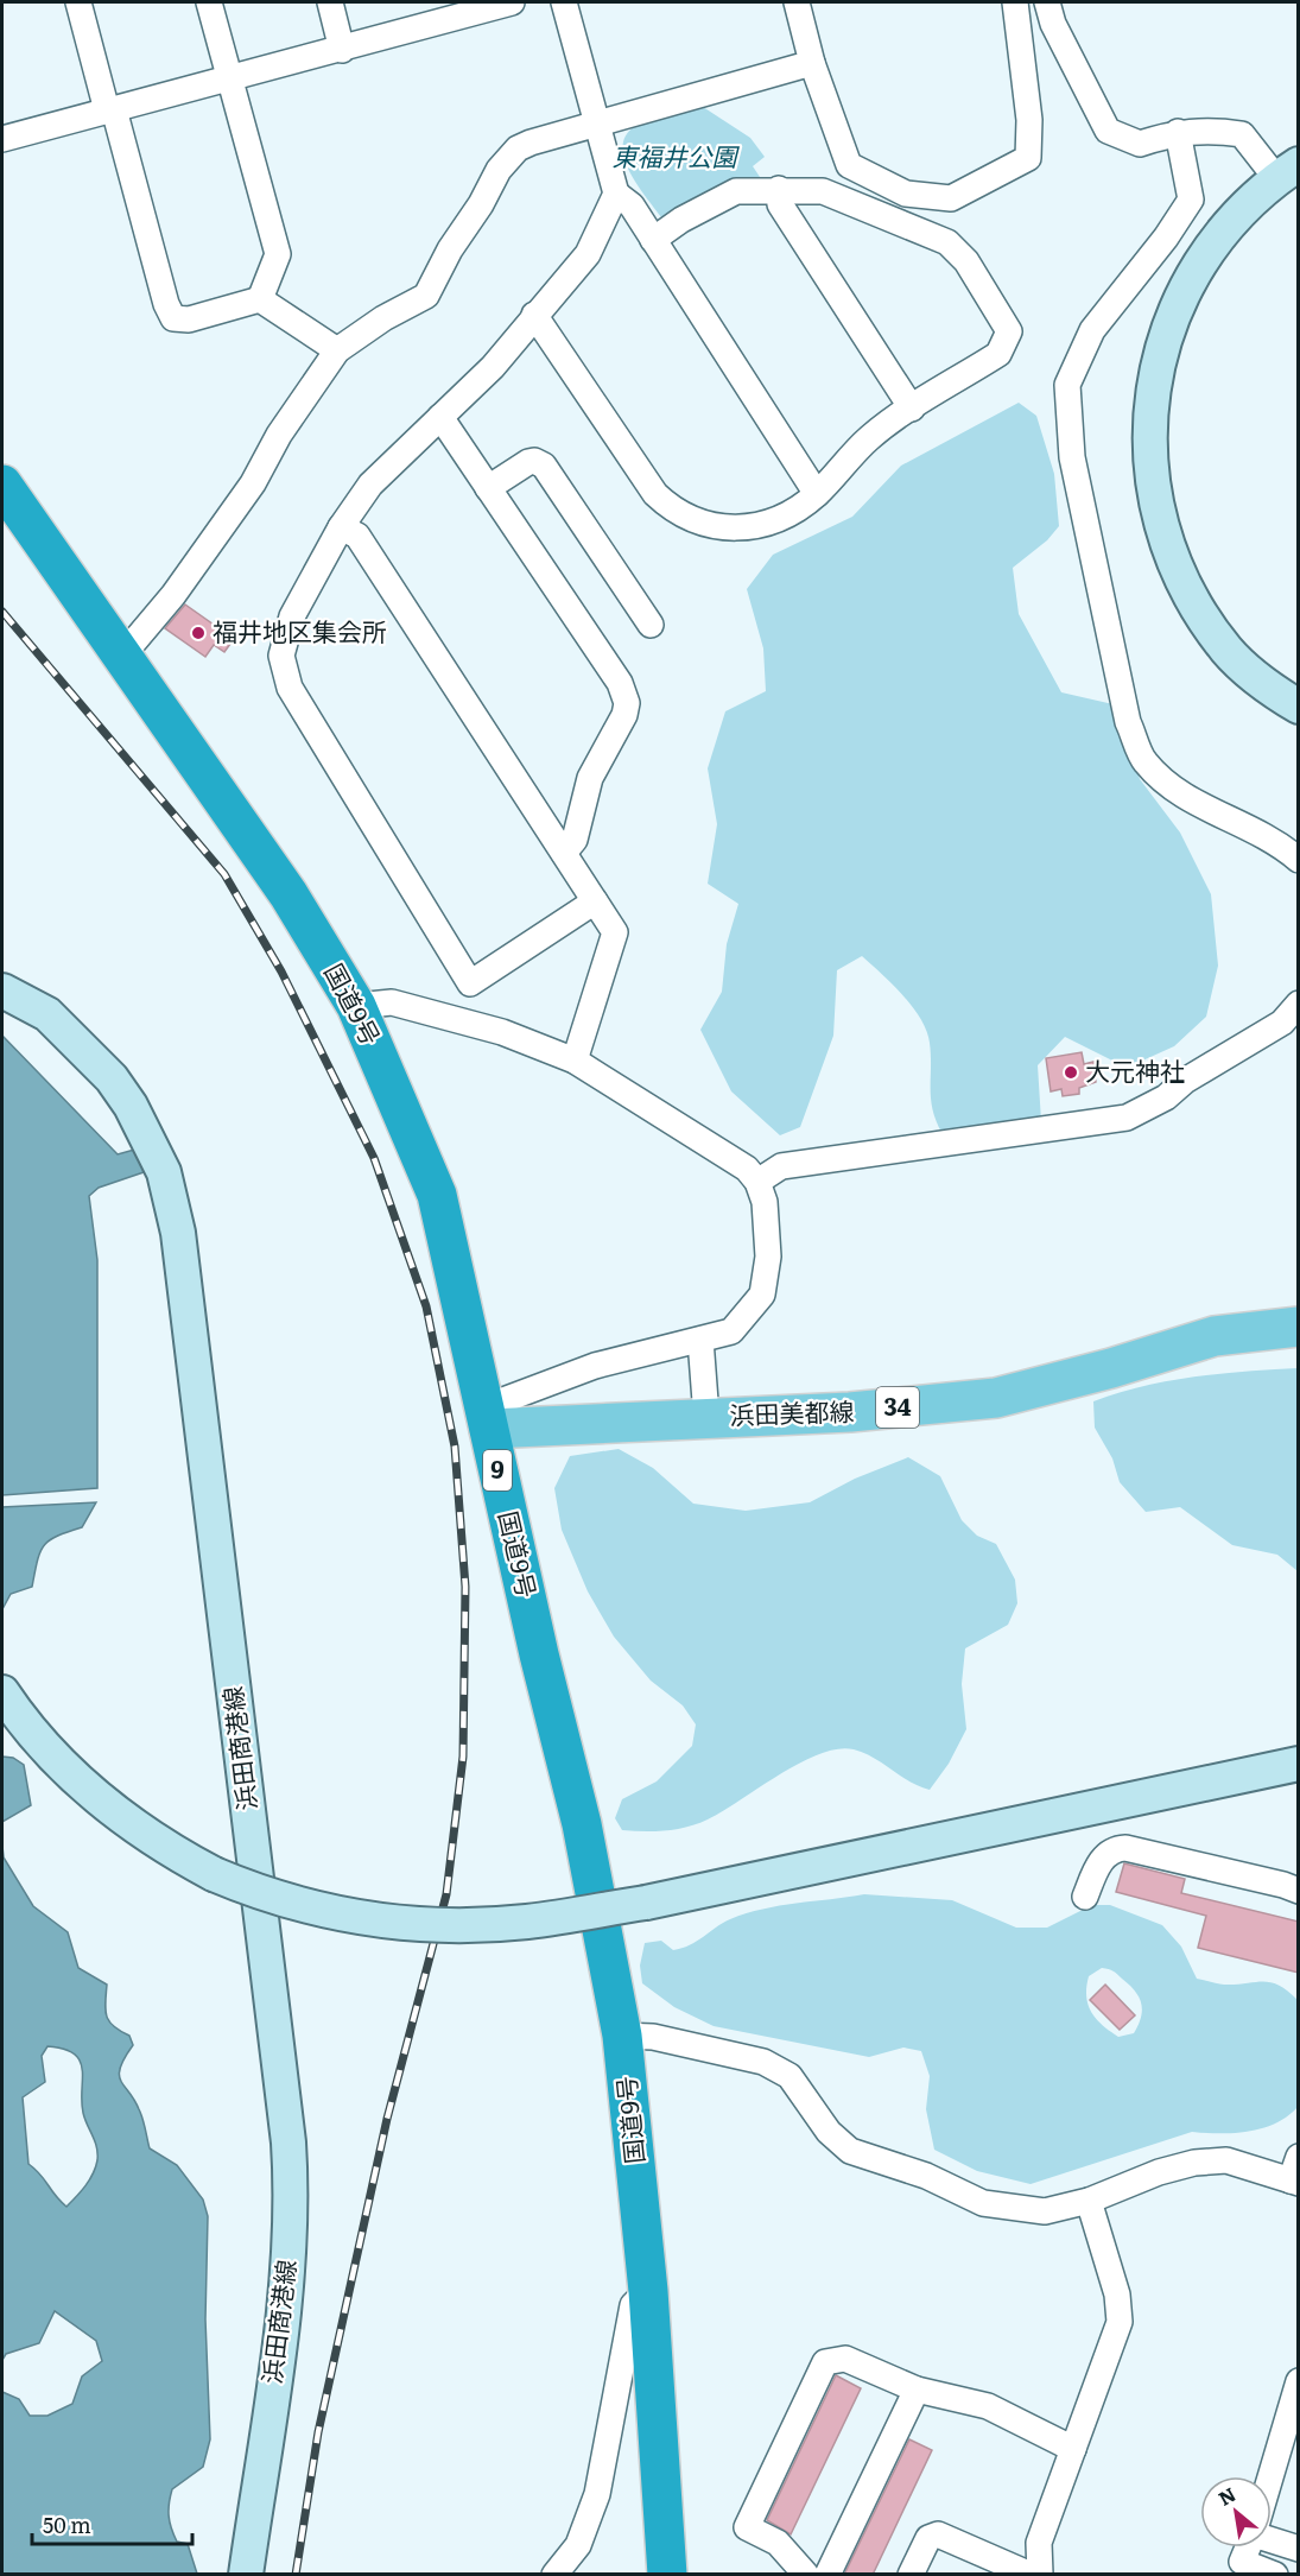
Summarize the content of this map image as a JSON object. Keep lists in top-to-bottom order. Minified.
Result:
{"streets":{"highway":["国道9号","9"],"main road":["34","浜田美都線","浜田商港線"]},"crossings":[["国道9号","浜田美都線"]],"parks":["東福井公園"],"places":["福井地区集会所","大元神社"],"scale_bar":"50 m","north":"top left"}
